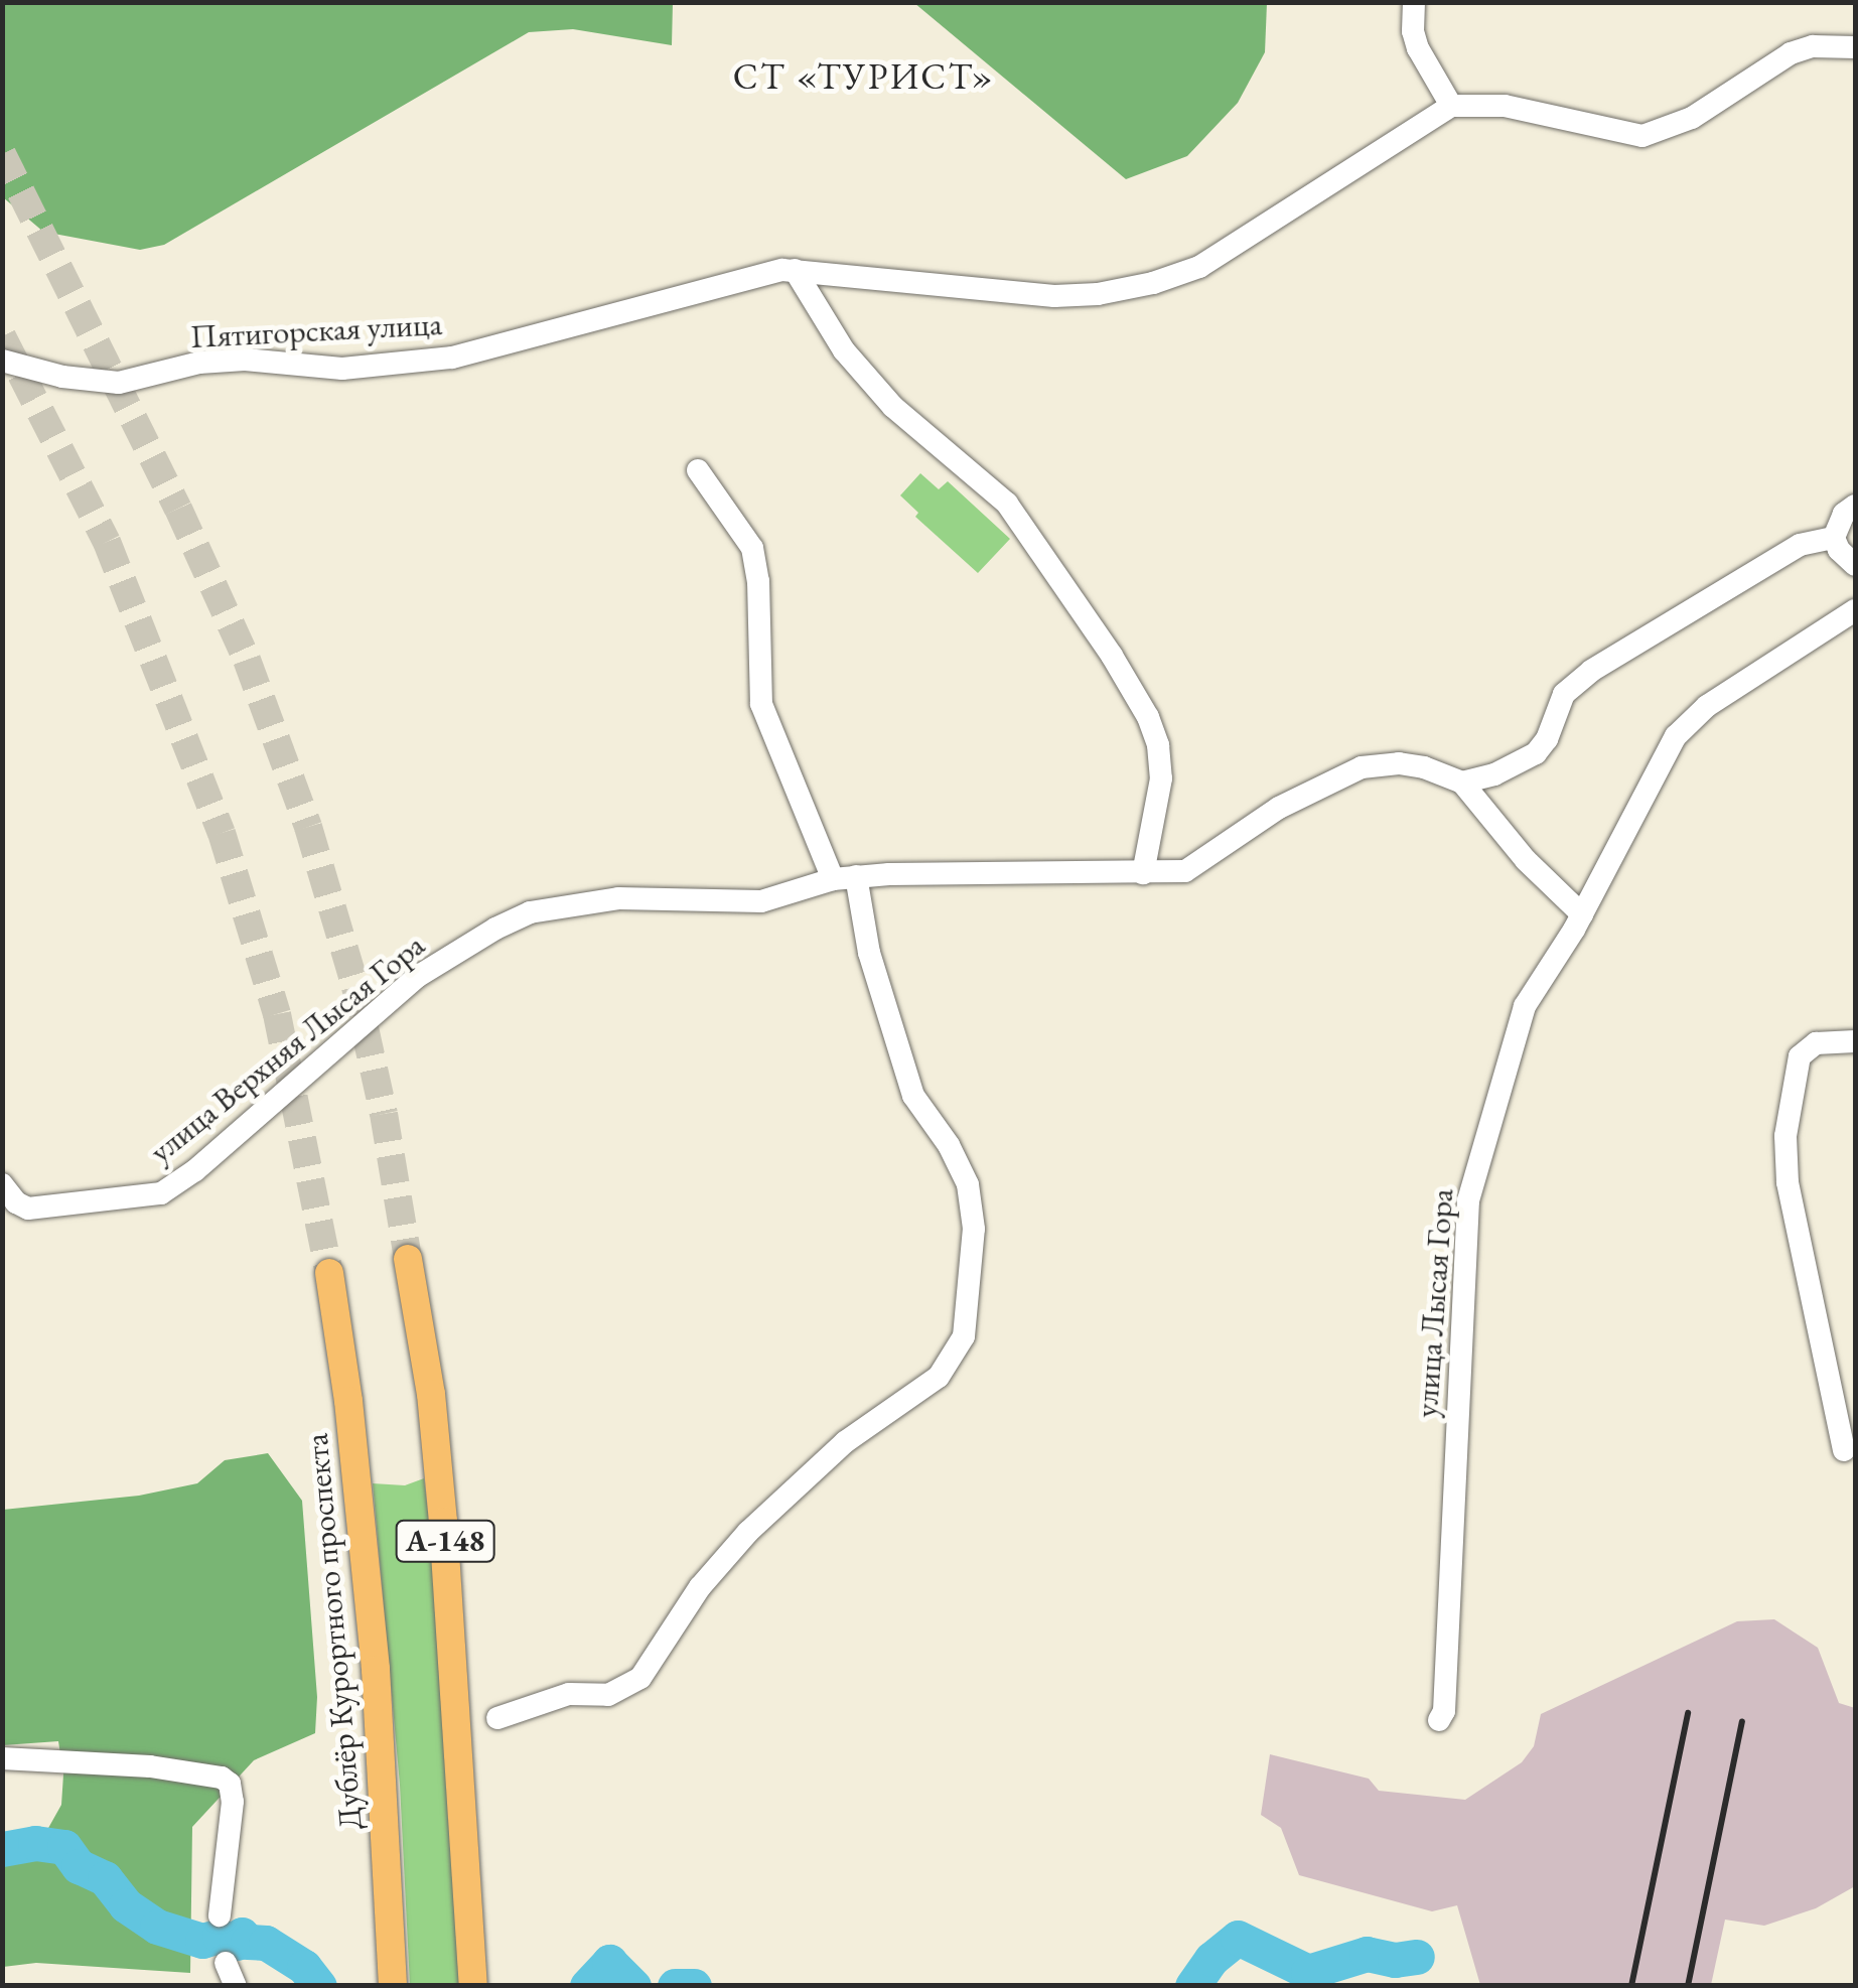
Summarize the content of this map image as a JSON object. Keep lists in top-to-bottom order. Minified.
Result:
{"streets":{"main road":["А-148","Дублёр Курортного проспекта"],"street":["Пятигорская улица","улица Верхняя Лысая Гора","улица Лысая Гора"]},"districts":["СТ «ТУРИСТ»"]}
